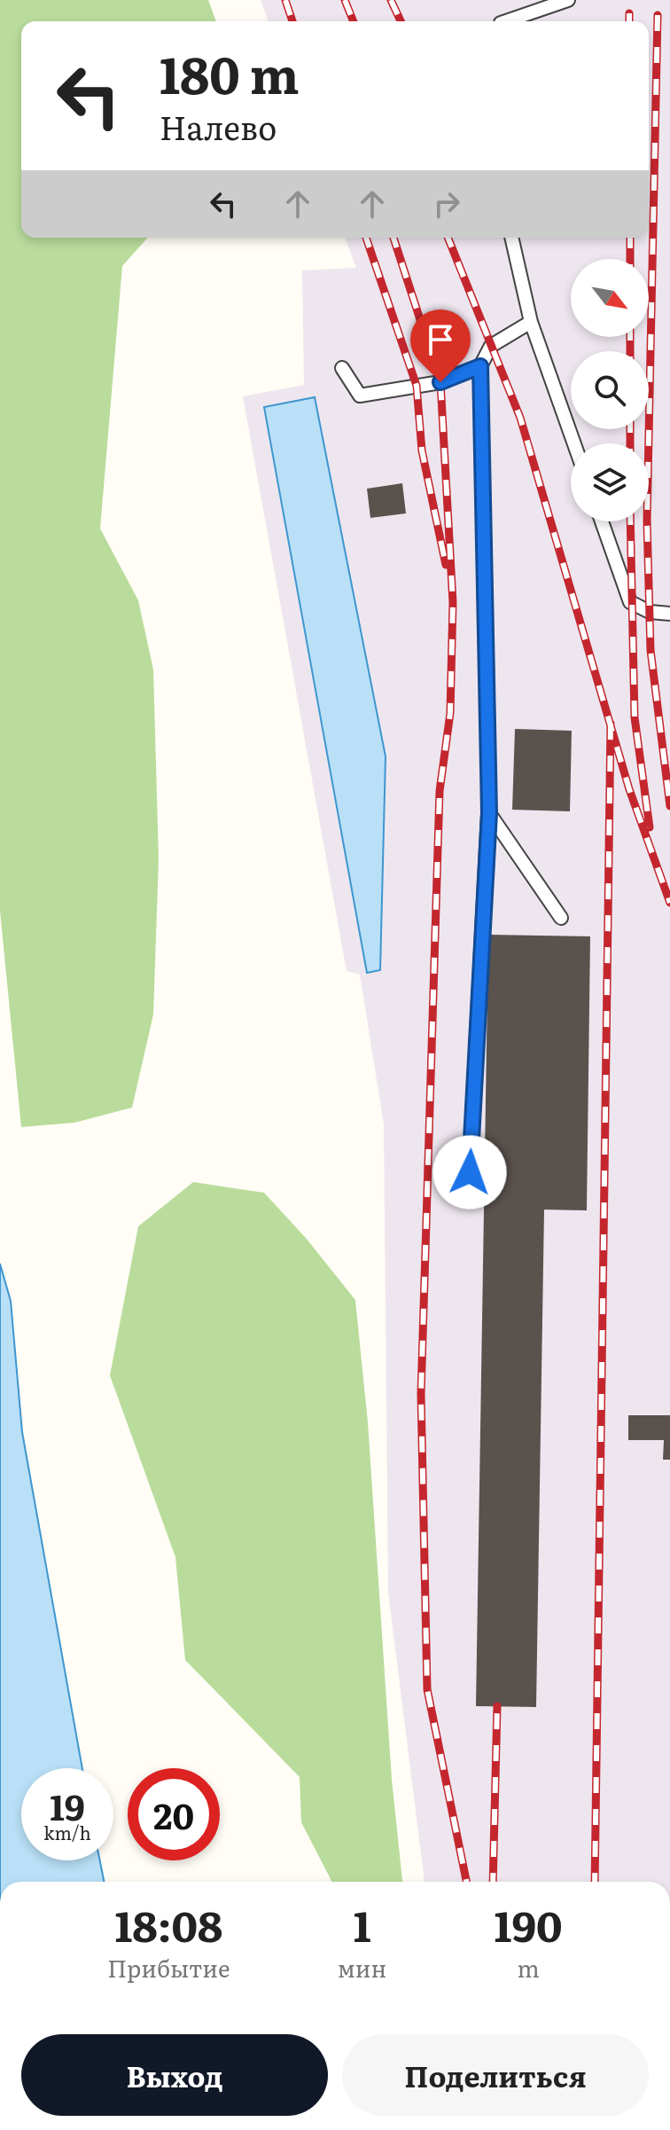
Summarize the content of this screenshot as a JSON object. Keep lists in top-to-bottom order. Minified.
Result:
{"north":"bottom right","page":{"turn":["180 m","Налево"],"speed":"19 km/h","limit":"20","eta":["18:08","Прибытие","1","мин","190","m"],"buttons":["Выход","Поделиться"]}}
